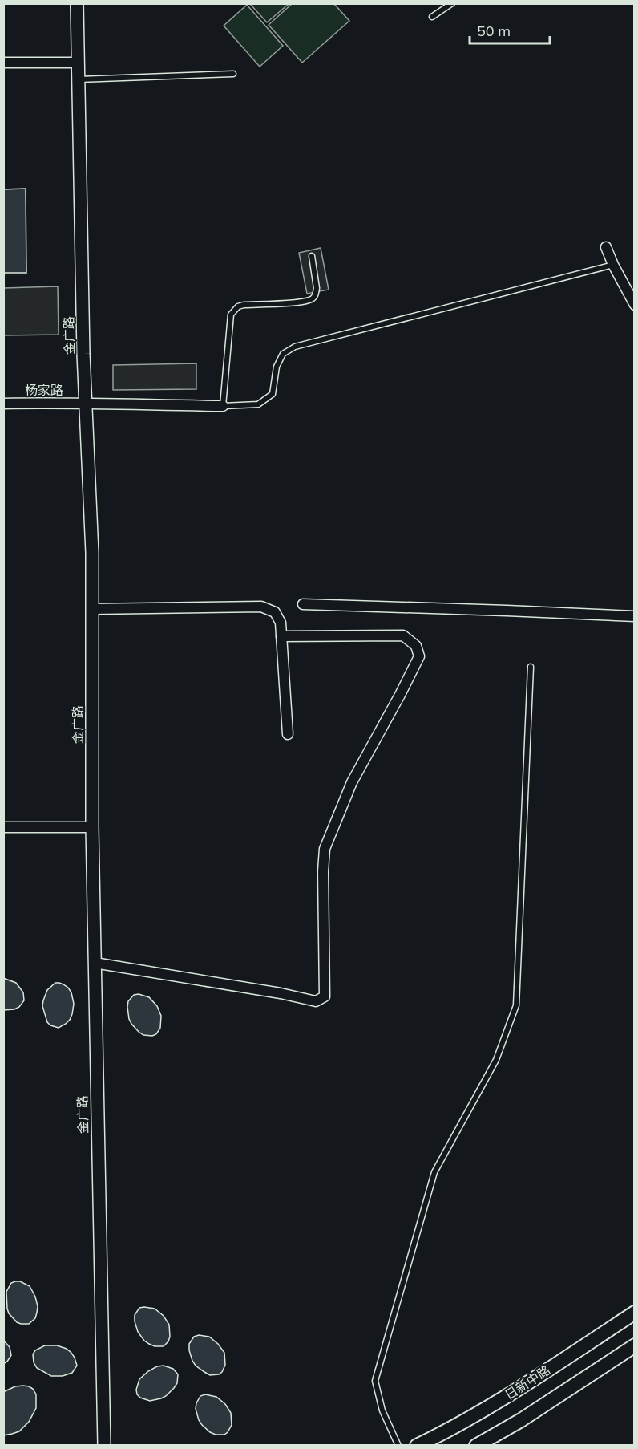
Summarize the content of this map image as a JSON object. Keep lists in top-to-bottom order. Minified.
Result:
{"streets":{"main road":["日新中路"],"street":["金广路","杨家路"]},"crossings":[["金广路","杨家路"]],"scale_bar":"50 m"}
